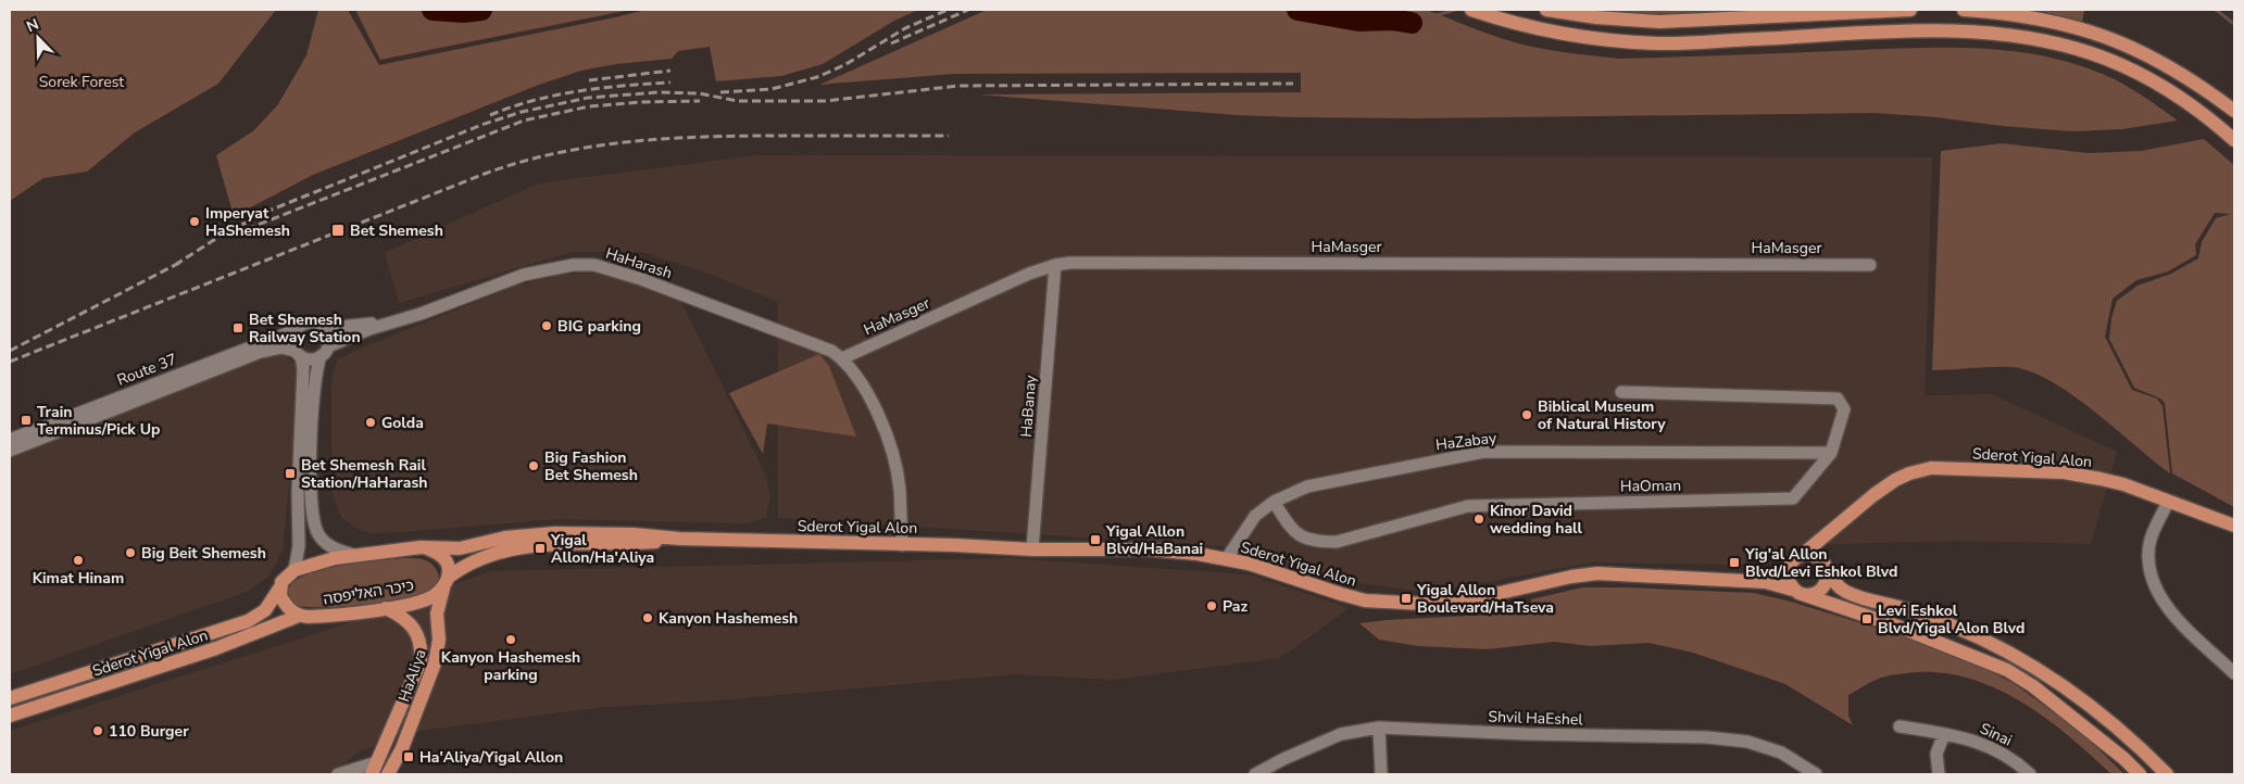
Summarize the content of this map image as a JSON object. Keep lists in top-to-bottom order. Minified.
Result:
{"streets":{"main road":["Sderot Yigal Alon","כיכר האליפסה","HaAliya"],"street":["HaMasger","HaHarash","Route 37","HaBanay","HaZabay","HaOman","Shvil HaEshel","Sinai"]},"crossings":[["HaMasger","HaHarash"],["HaMasger","HaBanay"],["HaHarash","Route 37"],["HaBanay","Sderot Yigal Alon"],["HaZabay","HaOman"],["Sderot Yigal Alon","כיכר האליפסה"],["Sderot Yigal Alon","HaAliya"],["כיכר האליפסה","HaAliya"]],"parks":["Sorek Forest"],"places":{"other":["Imperyat HaShemesh","BIG parking","Biblical Museum of Natural History","Golda","Big Fashion Bet Shemesh","Kinor David wedding hall","Big Beit Shemesh","Kimat Hinam","Paz","Kanyon Hashemesh","Kanyon Hashemesh parking","110 Burger"],"transit":["Bet Shemesh","Bet Shemesh Railway Station","Train Terminus/Pick Up","Bet Shemesh Rail Station/HaHarash","Yigal Allon Blvd/HaBanai","Yigal Allon/Ha'Aliya","Yig'al Allon Blvd/Levi Eshkol Blvd","Yigal Allon Boulevard/HaTseva","Levi Eshkol Blvd/Yigal Alon Blvd","Ha'Aliya/Yigal Allon"]},"north":"top left"}
